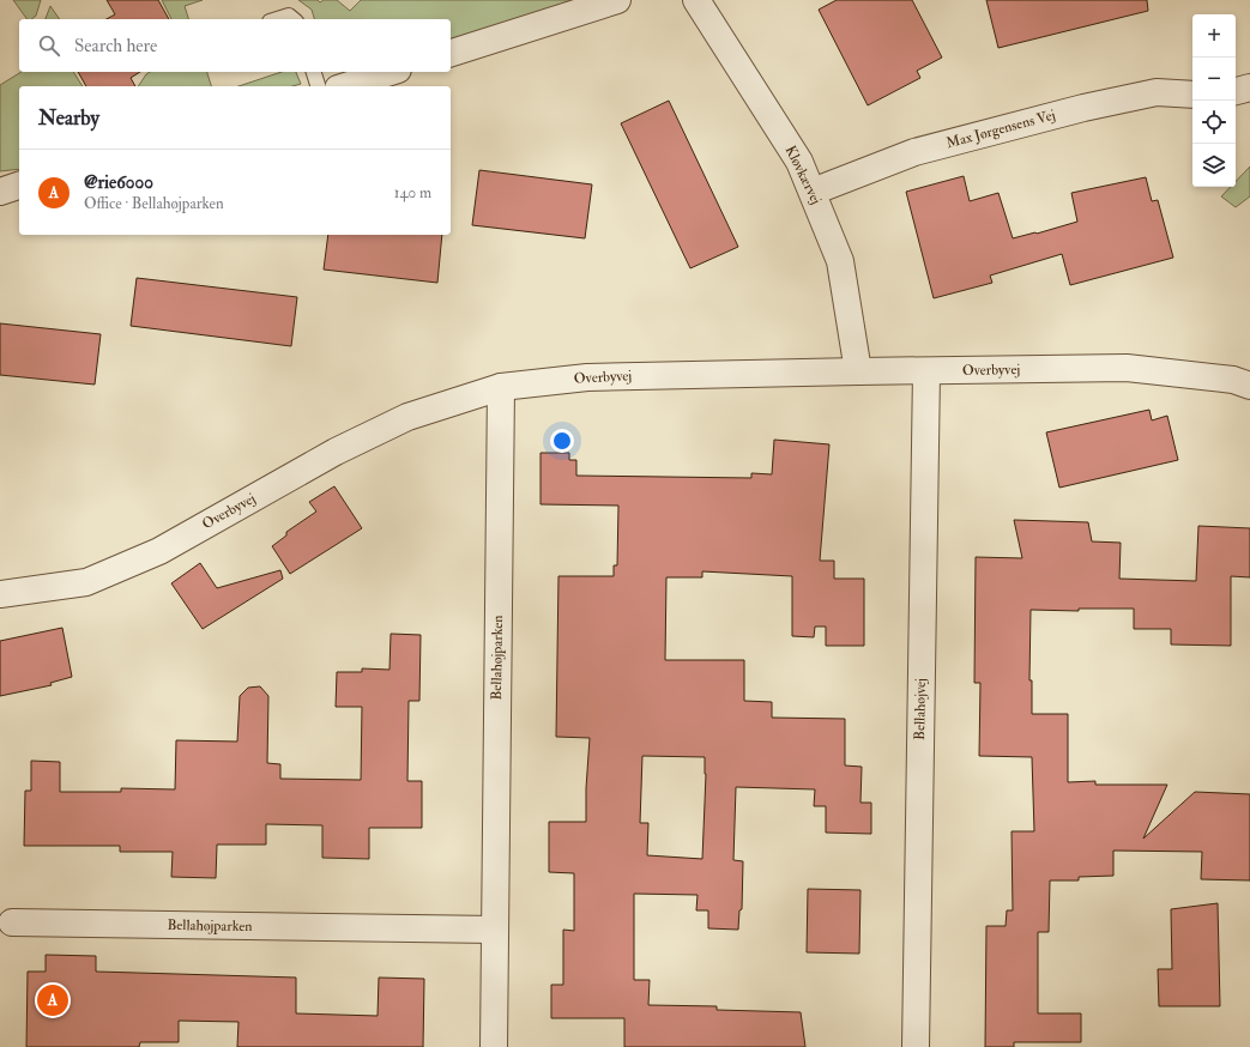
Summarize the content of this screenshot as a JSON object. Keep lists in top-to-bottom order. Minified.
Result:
{"streets":{"street":["Max Jørgensens Vej","Kløvkærvej","Overbyvej","Bellahøjparken","Bellahøjvej"]},"crossings":[["Max Jørgensens Vej","Kløvkærvej"],["Kløvkærvej","Overbyvej"],["Overbyvej","Bellahøjparken"],["Overbyvej","Bellahøjvej"]],"page":{"map_buttons":["+","−"],"search":"Search here","heading":"Nearby","list":[{"mark":"A","name":"@rie6000","note":"Office · Bellahøjparken","value":"140 m"}],"pins":"A"}}
